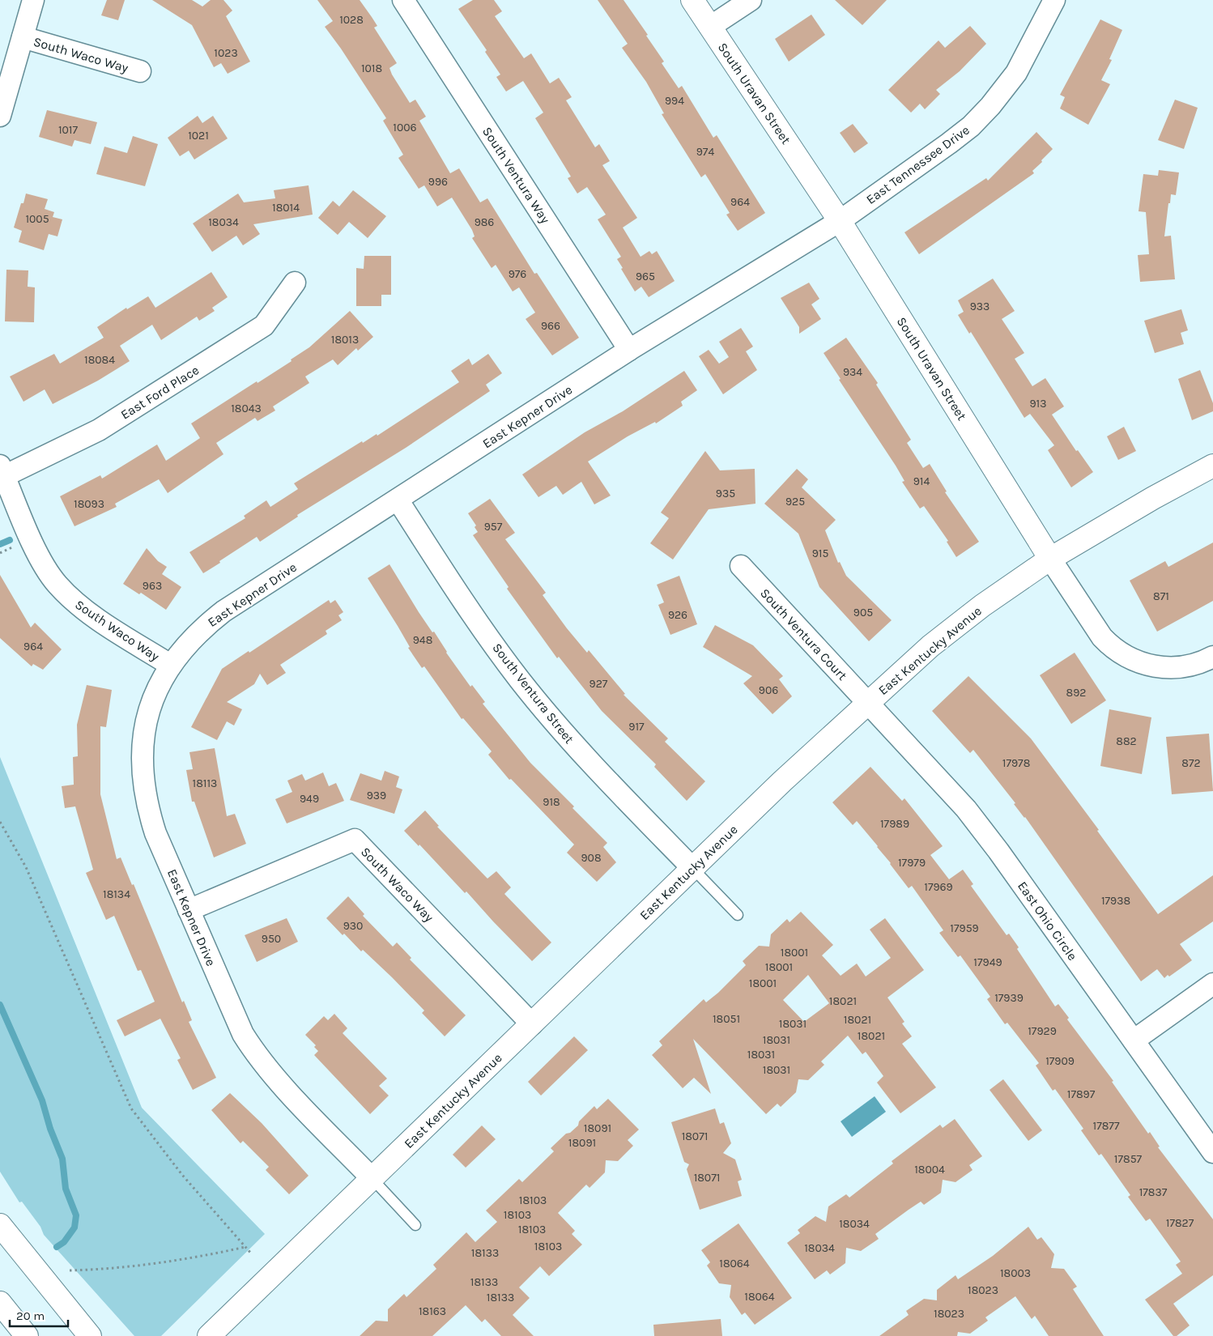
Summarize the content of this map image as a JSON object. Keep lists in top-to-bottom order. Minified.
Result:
{"streets":{"street":["South Waco Way","South Uravan Street","East Tennessee Drive","South Ventura Way","East Ford Place","East Kepner Drive","South Ventura Court","East Kentucky Avenue","South Ventura Street","East Ohio Circle"]},"crossings":[["South Waco Way","East Ford Place"],["South Waco Way","East Kepner Drive"],["South Waco Way","East Kentucky Avenue"],["South Uravan Street","East Tennessee Drive"],["South Uravan Street","East Kepner Drive"],["South Uravan Street","East Kentucky Avenue"],["East Tennessee Drive","East Kepner Drive"],["South Ventura Way","East Kepner Drive"],["East Kepner Drive","East Kentucky Avenue"],["East Kepner Drive","South Ventura Street"],["South Ventura Court","East Kentucky Avenue"],["South Ventura Court","East Ohio Circle"],["East Kentucky Avenue","South Ventura Street"],["East Kentucky Avenue","East Ohio Circle"]],"house_numbers":["1028","1023","1018","994","1006","1017","1021","974","996","964","18014","1005","18034","986","976","965","933","966","18013","18084","934","913","18043","914","935","925","18093","957","915","963","871","905","926","948","964","927","906","892","917","882","17978","872","18113","939","949","918","17989","908","17979","17969","18134","17938","930","17959","950","18001","17949","18001","18001","17939","18021","18051","18021","18031","17929","18021","18031","18031","17909","18031","17897","17877","18091","18071","18091","17857","18004","18071","17837","18103","18103","17827","18034","18103","18103","18034","18133","18064","18003","18133","18023","18064","18133","18163","18023"],"scale_bar":"20 m"}
